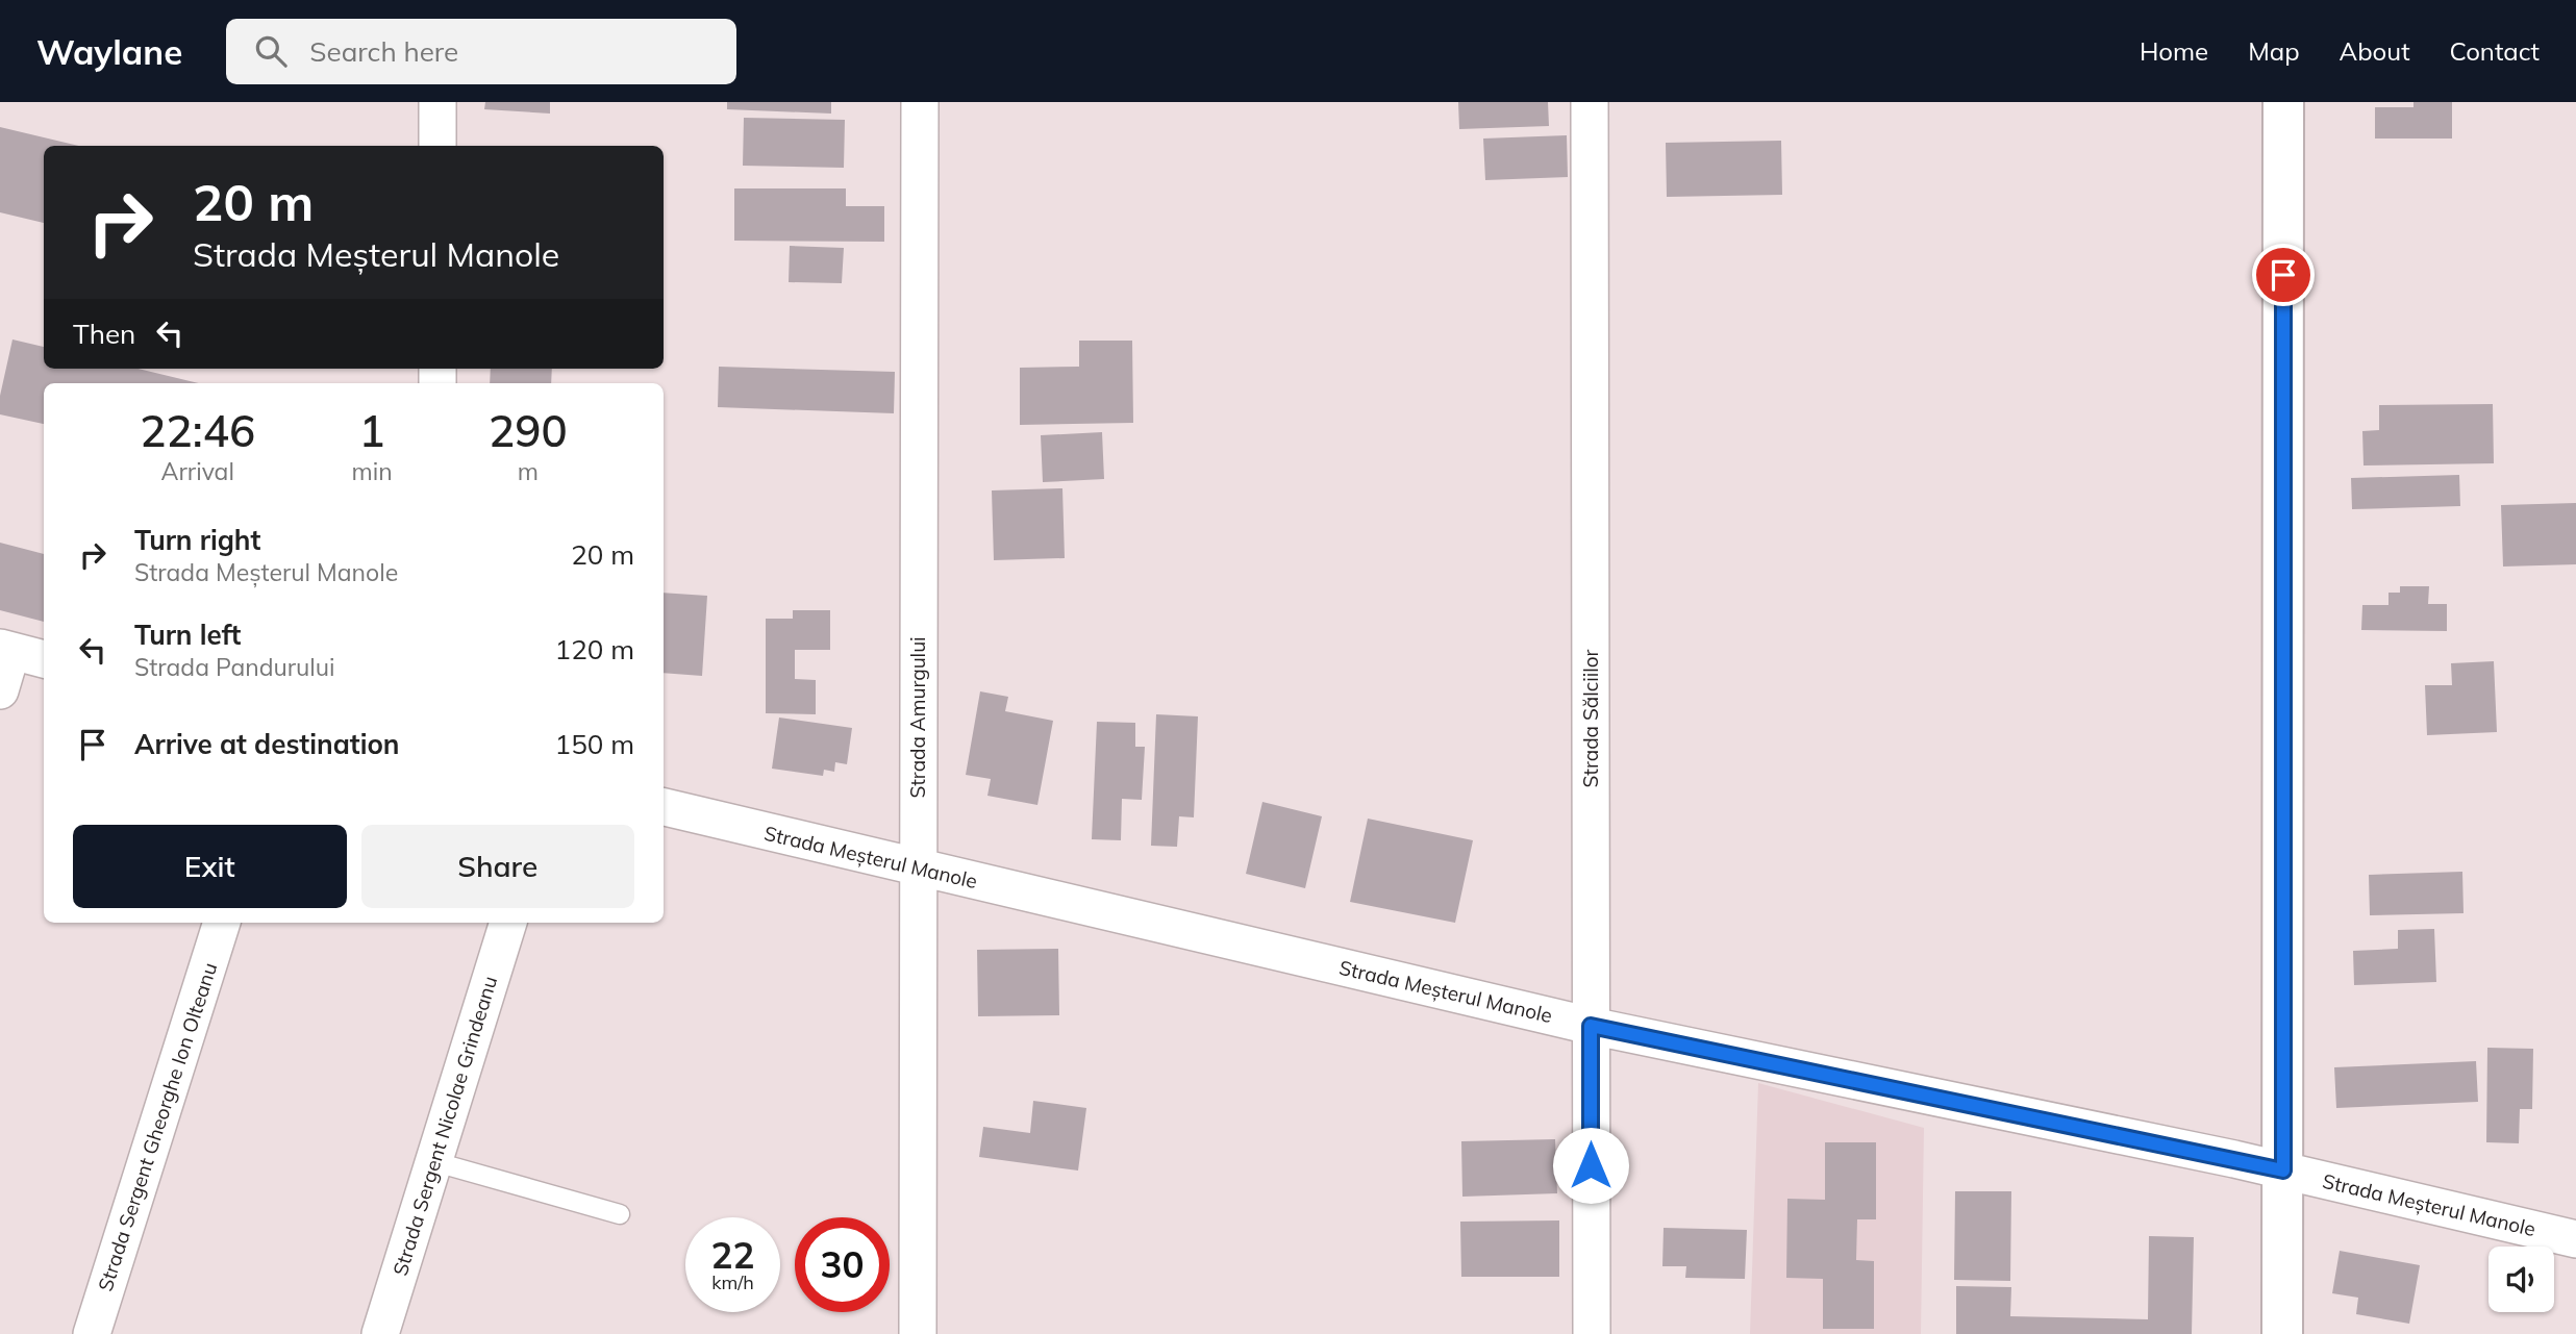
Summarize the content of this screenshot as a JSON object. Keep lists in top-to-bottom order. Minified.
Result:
{"streets":{"street":["Strada Amurgului","Strada Sălciilor","Strada Meșterul Manole","Strada Sergent Nicolae Grindeanu","Strada Sergent Gheorghe Ion Olteanu"]},"crossings":[["Strada Amurgului","Strada Meșterul Manole"],["Strada Sălciilor","Strada Meșterul Manole"]],"page":{"header":"Waylane","search":"Search here","nav":["Home","Map","About","Contact"],"turn":["20 m","Strada Meșterul Manole"],"then":"Then","eta":["22:46","Arrival","1","min","290","m"],"list":[{"name":"Turn right","note":"Strada Meșterul Manole","value":"20 m"},{"name":"Turn left","note":"Strada Pandurului","value":"120 m"},{"name":"Arrive at destination","value":"150 m"}],"buttons":["Exit","Share"],"speed":"22 km/h","limit":"30"}}
